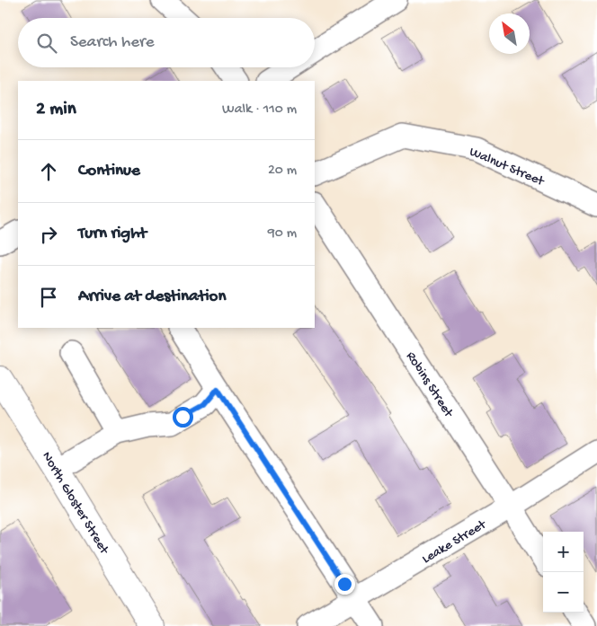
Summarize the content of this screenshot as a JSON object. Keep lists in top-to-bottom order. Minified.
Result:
{"streets":{"main road":["North Gloster Street"],"street":["Walnut Street","Robins Street","Leake Street"]},"crossings":[["Robins Street","Leake Street"]],"north":"top left","page":{"search":"Search here","heading":["2 min","Walk · 110 m"],"list":[["Continue","20 m"],["Turn right","90 m"],"Arrive at destination"],"map_buttons":["+","−"]}}
